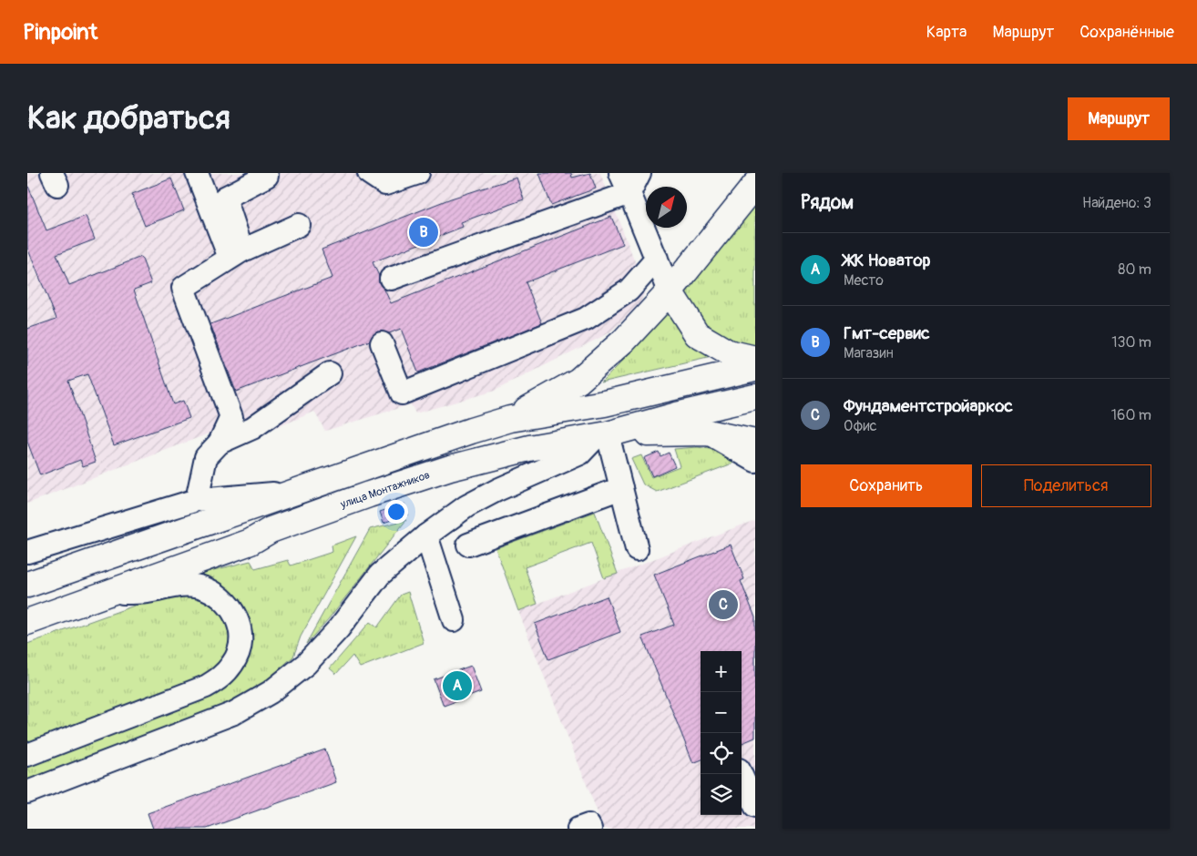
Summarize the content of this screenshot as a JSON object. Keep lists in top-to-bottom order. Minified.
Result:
{"streets":{"main road":["улица Монтажников"]},"north":"top right","page":{"header":"Pinpoint","nav":["Карта","Маршрут","Сохранённые"],"buttons":["Маршрут",["Сохранить","Поделиться"]],"title":"Как добраться","heading":["Рядом","Найдено: 3"],"pins":["B","C","A"],"list":[{"mark":"A","name":"ЖК Новатор","note":"Место","value":"80 m"},{"mark":"B","name":"Гмт-сервис","note":"Магазин","value":"130 m"},{"mark":"C","name":"Фундаментстройаркос","note":"Офис","value":"160 m"}],"map_buttons":["+","−"]}}
